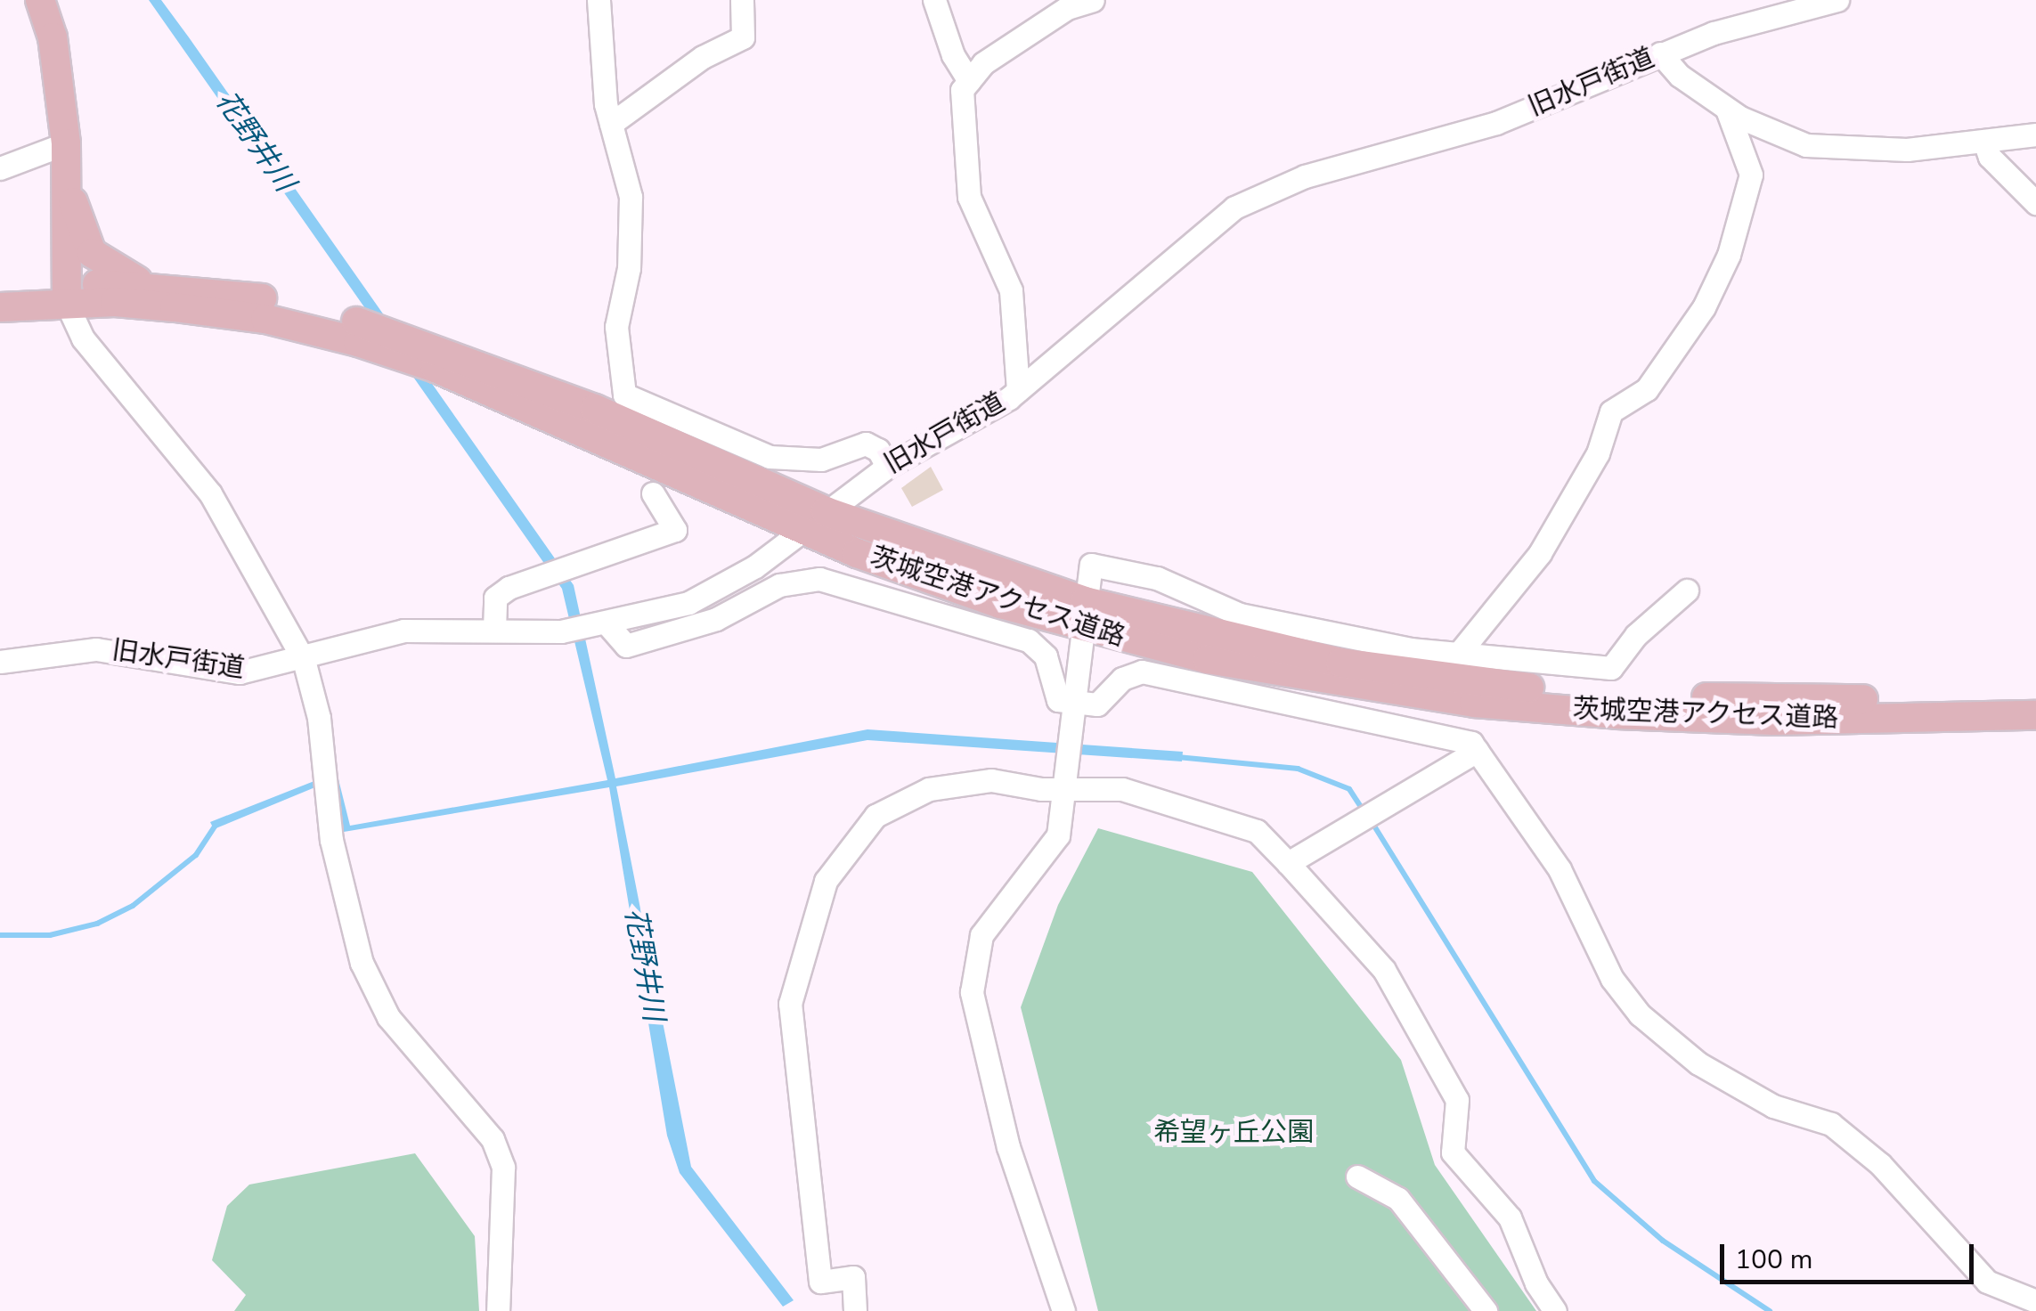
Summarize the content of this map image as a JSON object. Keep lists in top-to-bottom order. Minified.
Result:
{"streets":{"main road":["茨城空港アクセス道路"],"street":["旧水戸街道"]},"crossings":[["旧水戸街道","茨城空港アクセス道路"]],"water":["花野井川"],"parks":["希望ヶ丘公園"],"scale_bar":"100 m"}
